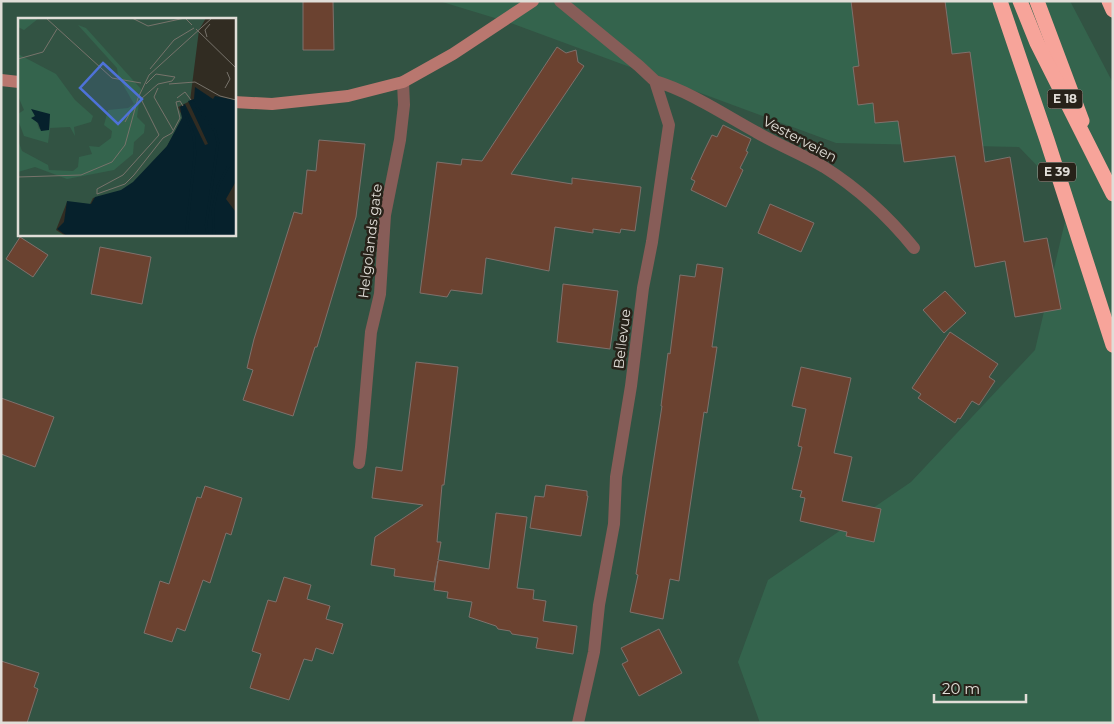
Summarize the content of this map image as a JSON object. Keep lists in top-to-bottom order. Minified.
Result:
{"streets":{"highway":["E 18","E 39"],"street":["Vesterveien","Helgolands gate","Bellevue"]},"crossings":[["Vesterveien","Bellevue"]],"scale_bar":"20 m"}
